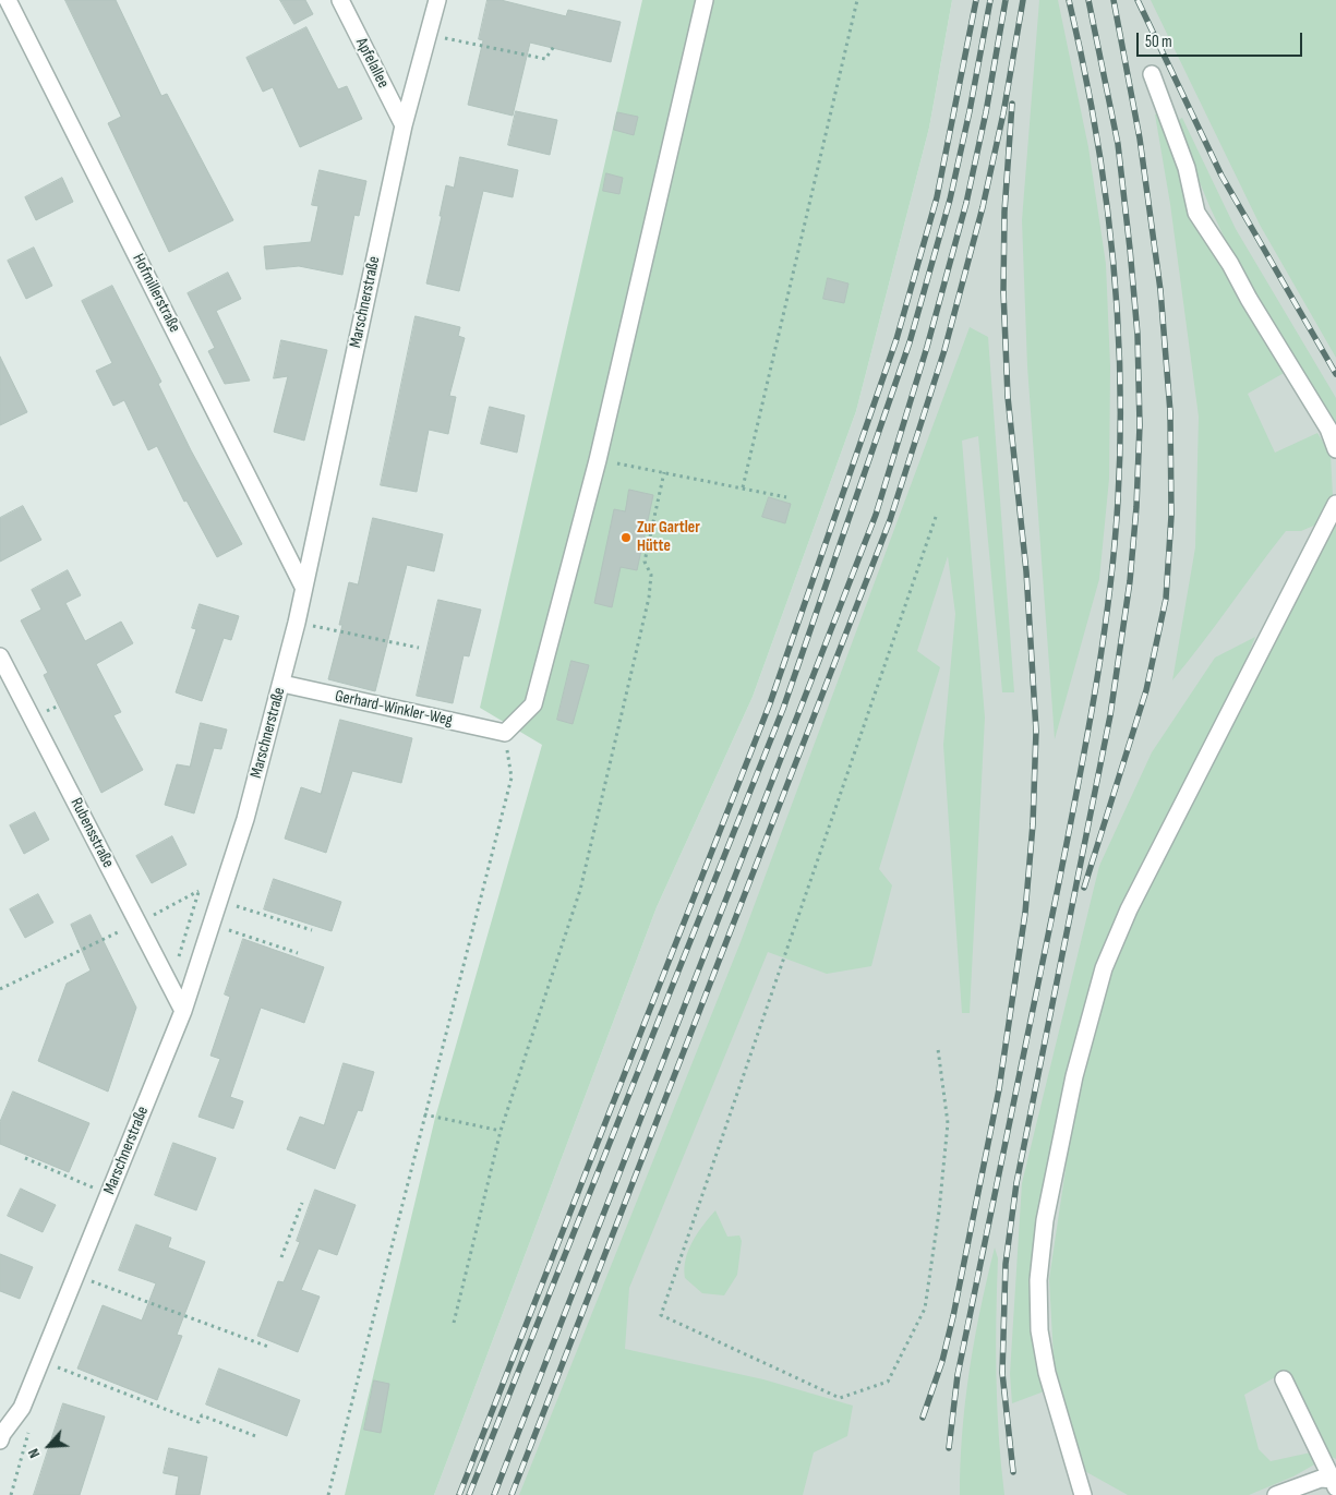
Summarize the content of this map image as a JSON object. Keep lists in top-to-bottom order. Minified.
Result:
{"streets":{"street":["Apfelallee","Hofmillerstraße","Marschnerstraße","Gerhard-Winkler-Weg","Rubensstraße"]},"crossings":[["Apfelallee","Marschnerstraße"],["Hofmillerstraße","Marschnerstraße"],["Marschnerstraße","Gerhard-Winkler-Weg"],["Marschnerstraße","Rubensstraße"]],"places":["Zur Gartler Hütte"],"scale_bar":"50 m","north":"bottom left"}
